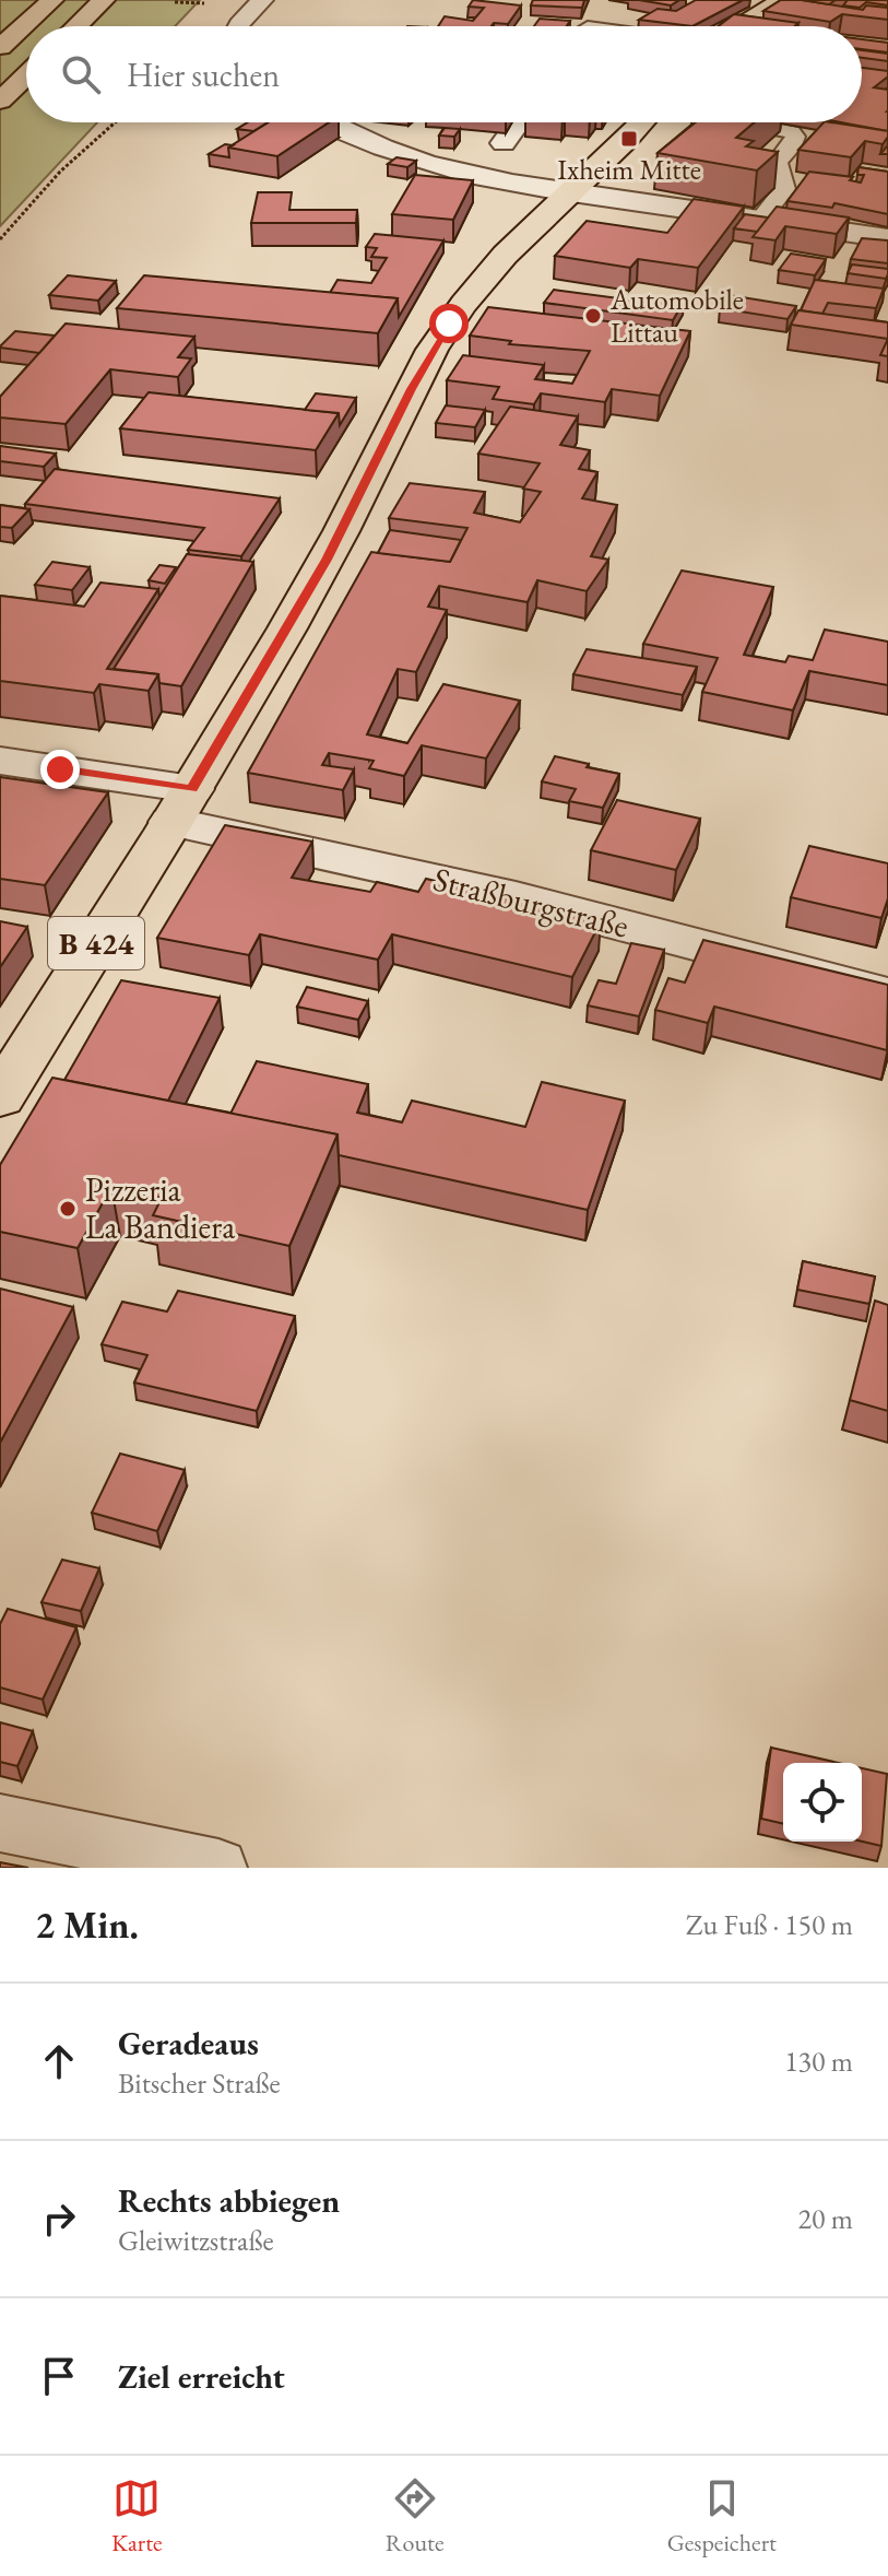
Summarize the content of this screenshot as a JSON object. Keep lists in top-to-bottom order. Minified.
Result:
{"streets":{"main road":["B 424"],"street":["Straßburgstraße"]},"crossings":[["Straßburgstraße","B 424"]],"places":{"transit":["Ixheim Mitte"],"other":["Automobile Littau","Pizzeria La Bandiera"]},"page":{"search":"Hier suchen","heading":["2 Min.","Zu Fuß · 150 m"],"list":[["Geradeaus","Bitscher Straße","130 m"],["Rechts abbiegen","Gleiwitzstraße","20 m"],"Ziel erreicht"],"nav":["Karte","Route","Gespeichert"]}}
